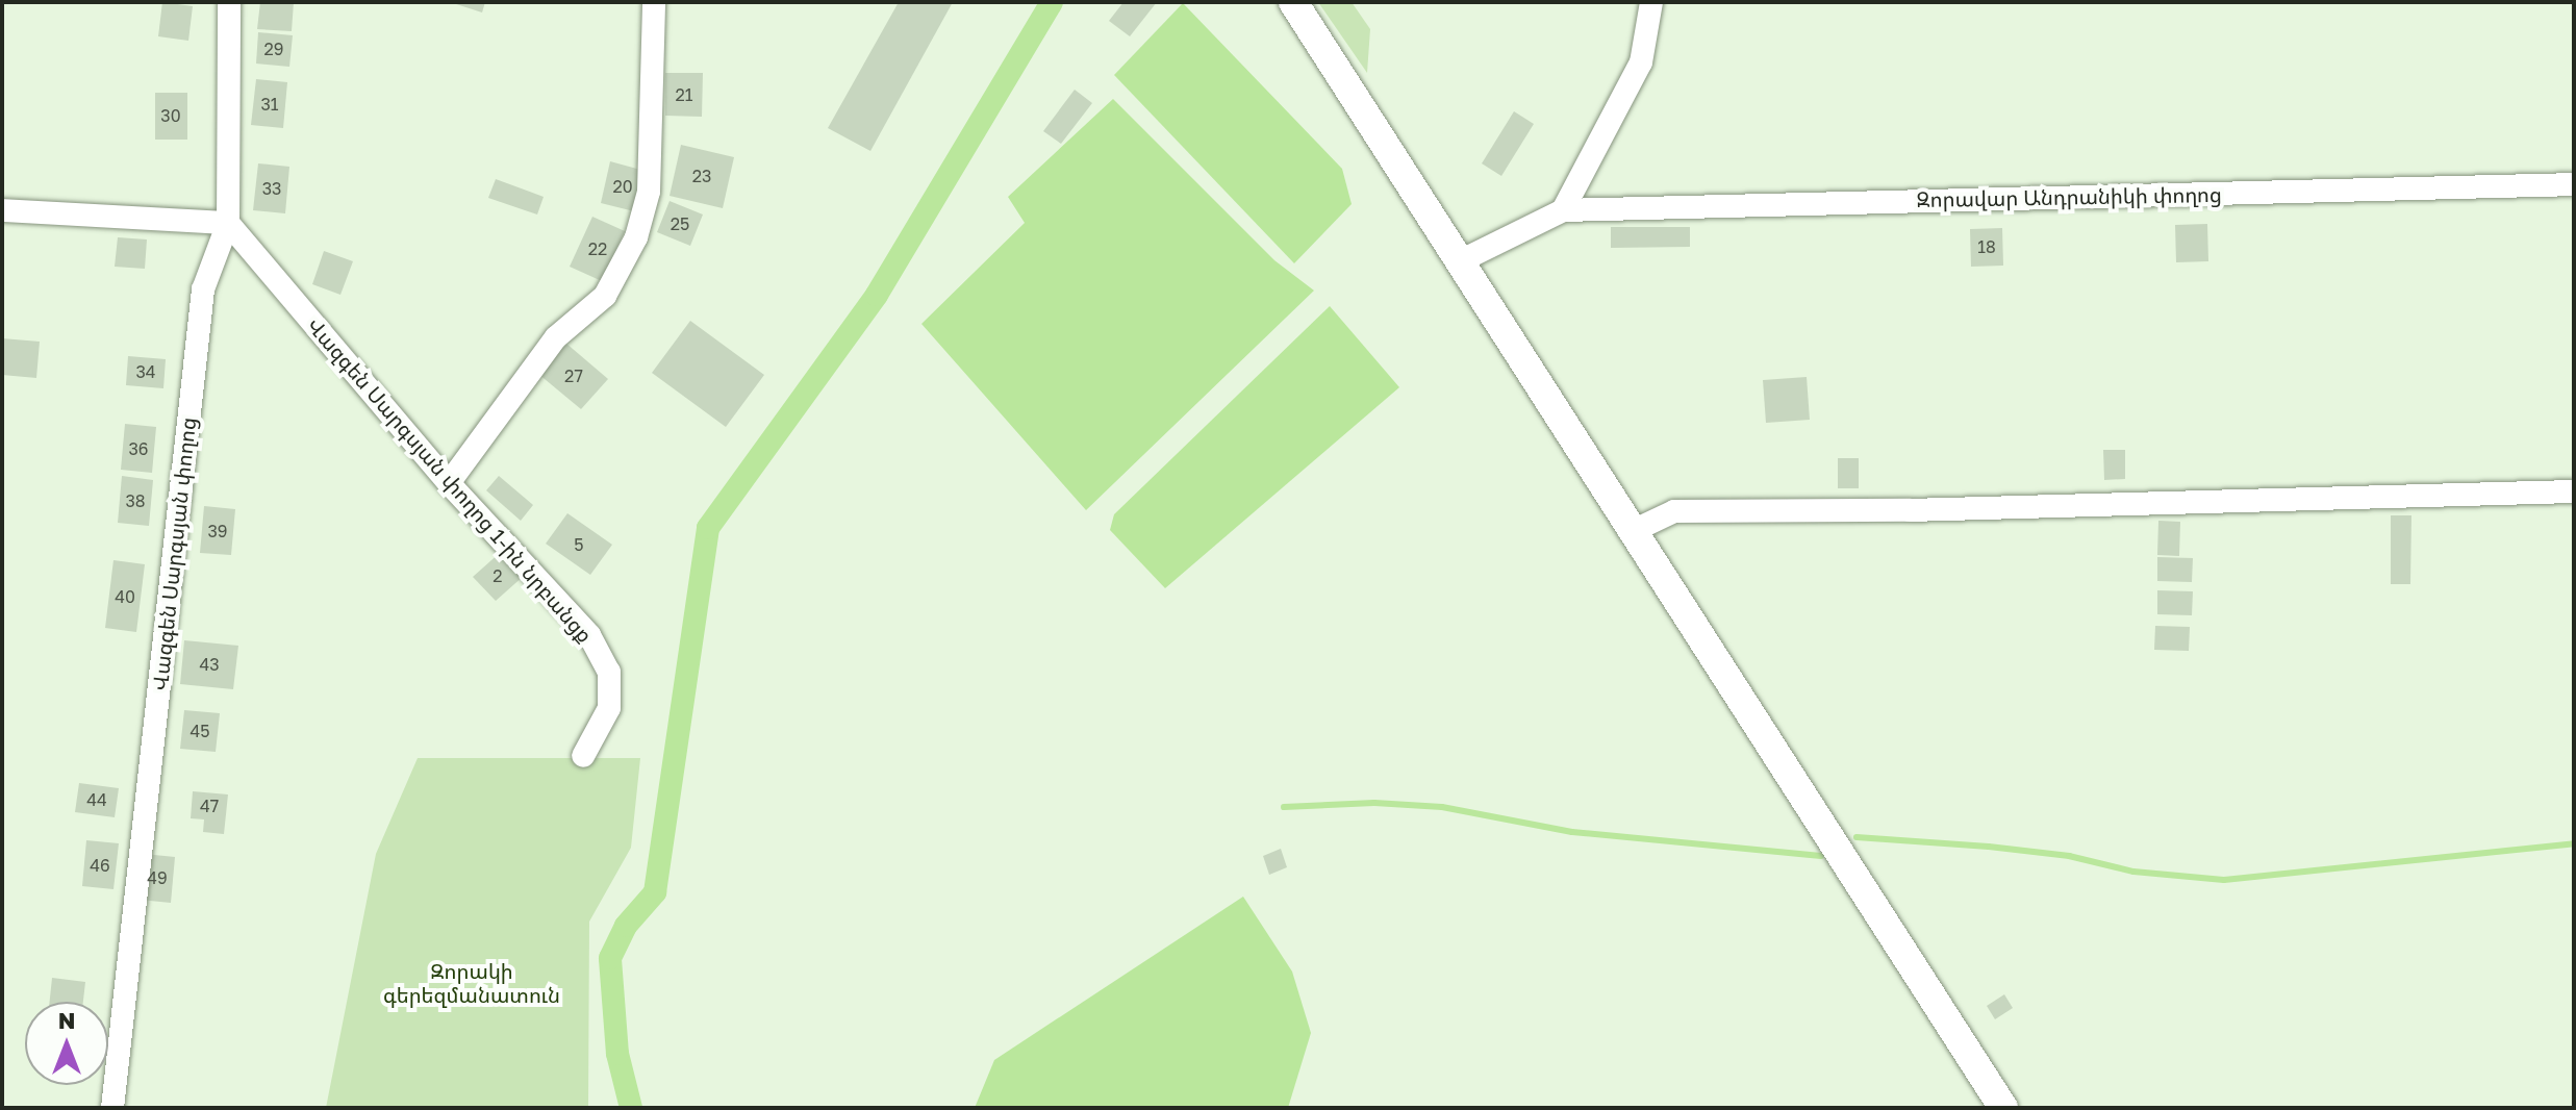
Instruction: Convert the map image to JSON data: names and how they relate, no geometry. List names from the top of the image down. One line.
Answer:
{"streets":{"street":["Զորավար Անդրանիկի փողոց","Վազգեն Սարգսյան փողոց 1-ին նրբանցք","Վազգեն Սարգսյան փողոց"]},"crossings":[["Վազգեն Սարգսյան փողոց 1-ին նրբանցք","Վազգեն Սարգսյան փողոց"]],"parks":["Զորակի գերեզմանատուն"],"house_numbers":["29","21","31","30","23","20","33","25","18","22","34","27","36","38","39","5","2","40","43","45","44","47","46","49"],"north":"top"}
